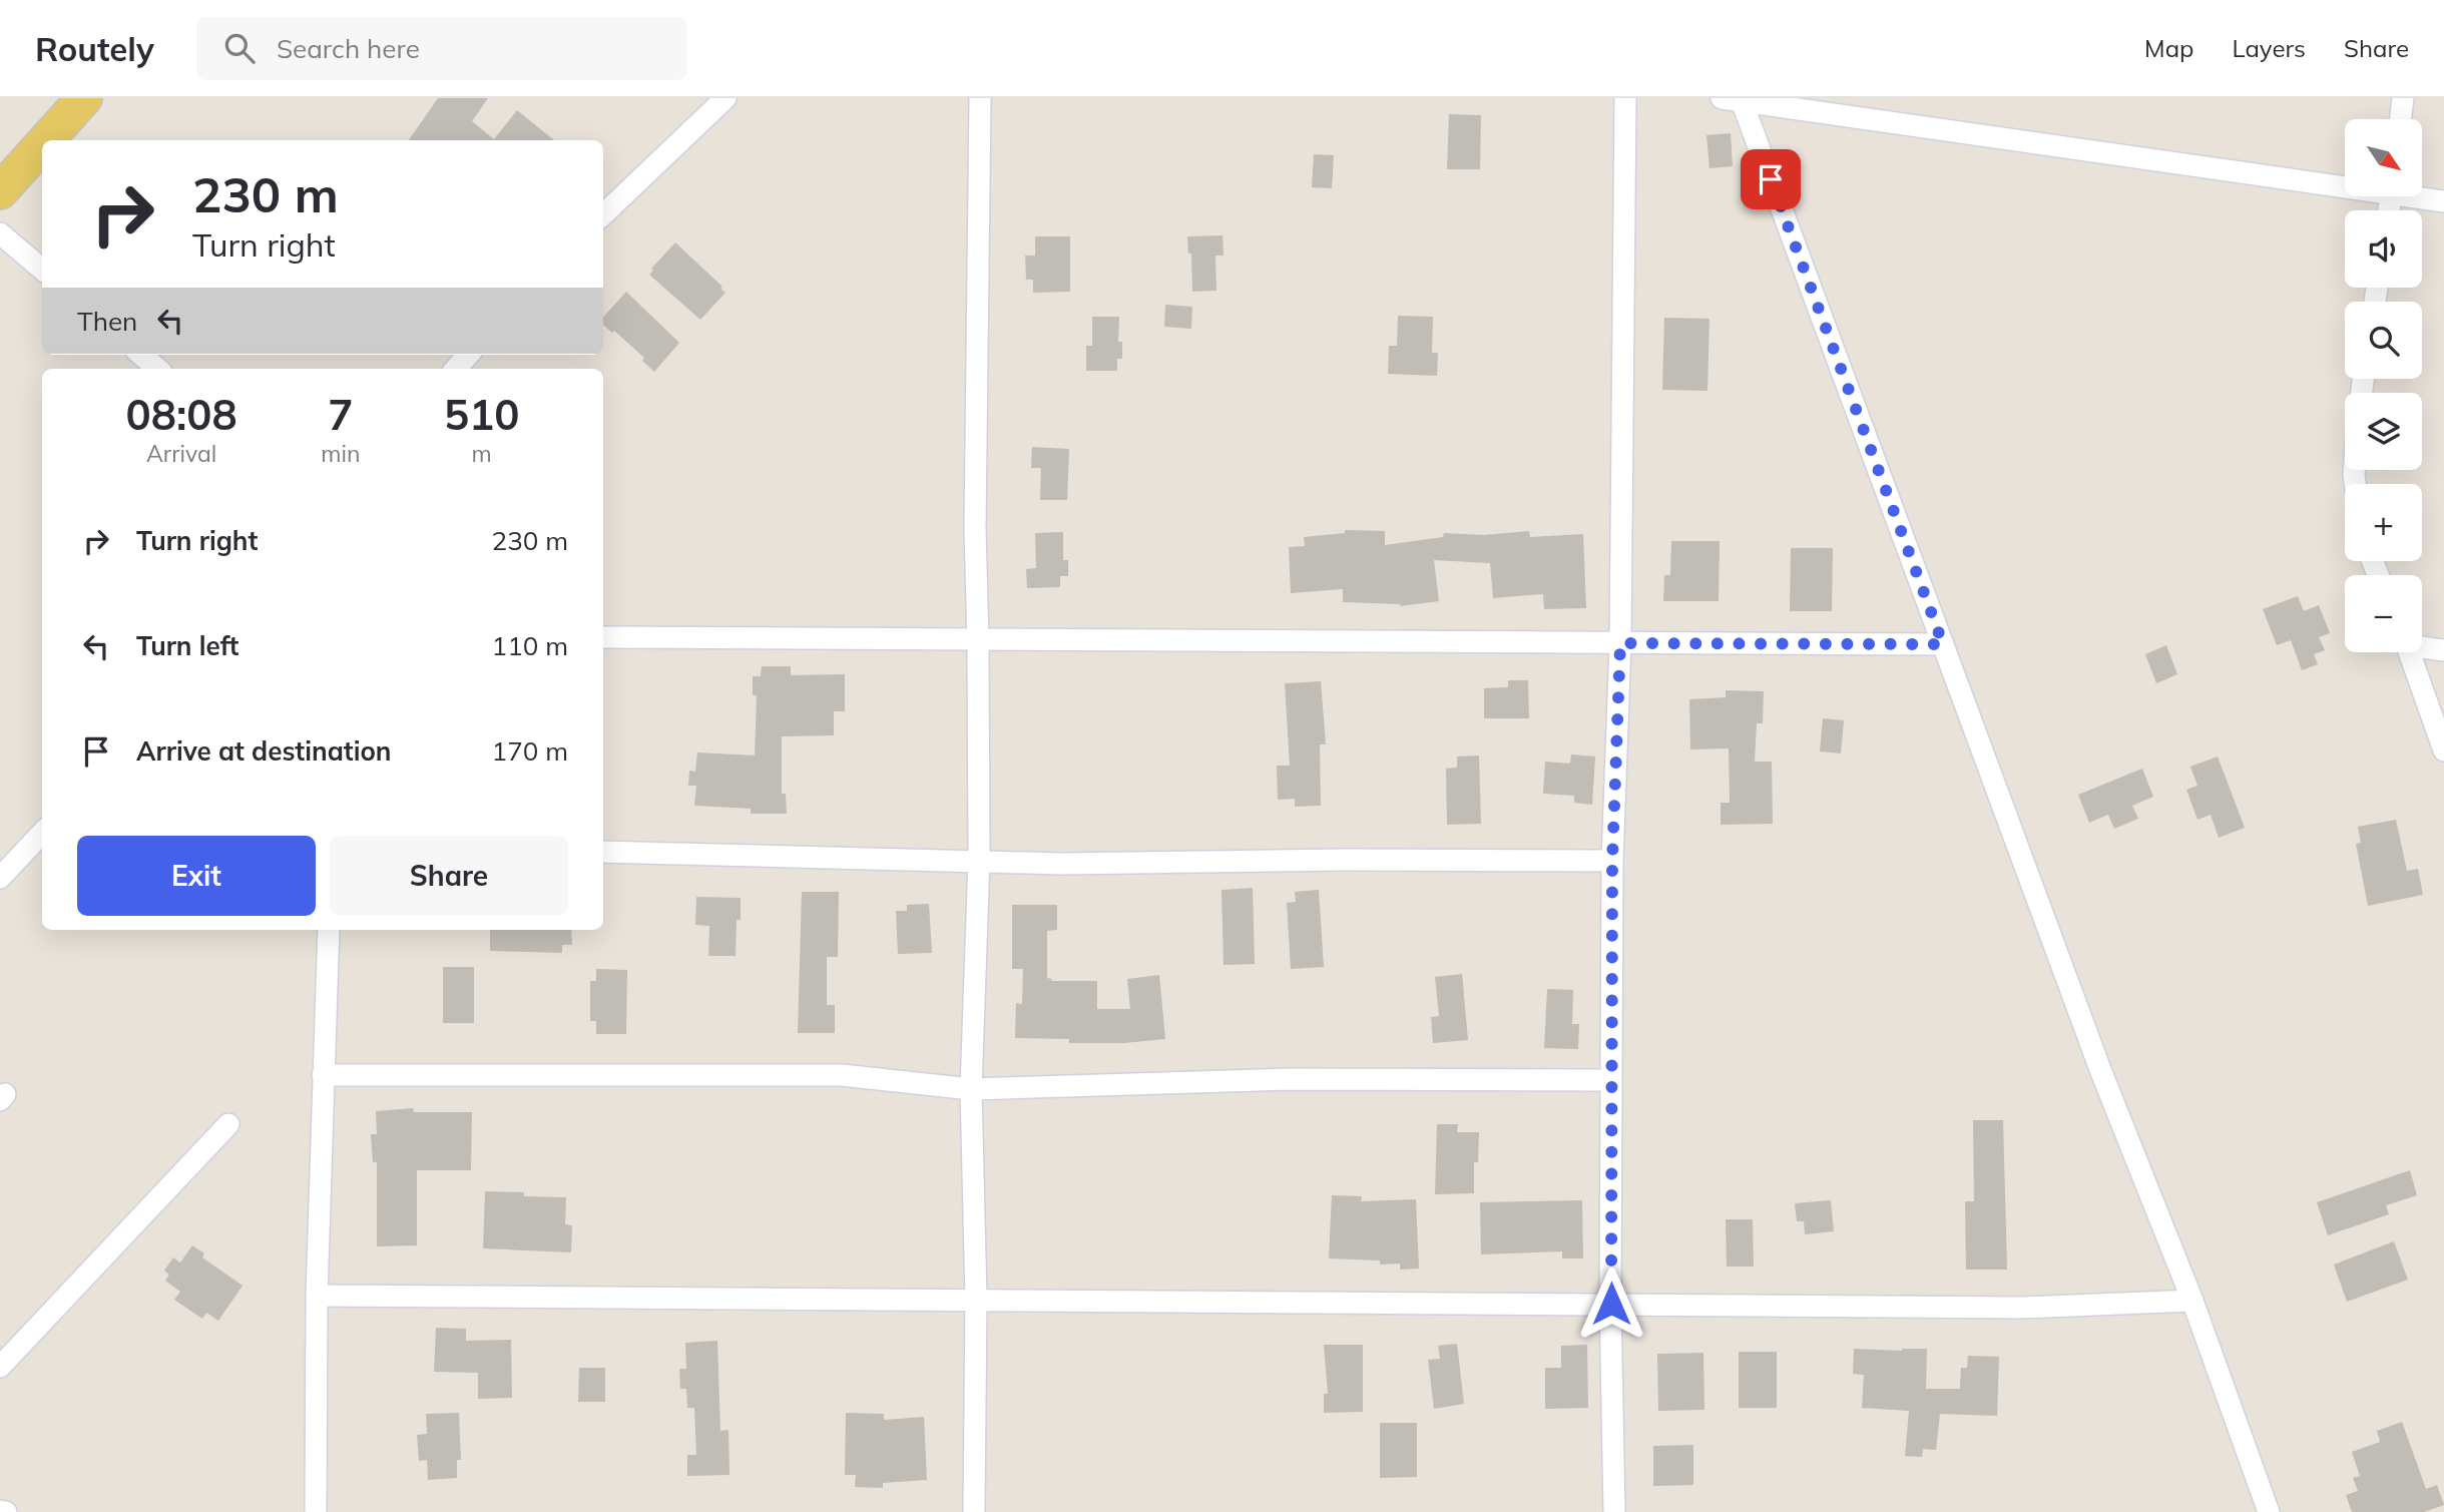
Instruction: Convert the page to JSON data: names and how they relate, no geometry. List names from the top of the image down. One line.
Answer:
{"north":"bottom right","page":{"header":"Routely","search":"Search here","nav":["Map","Layers","Share"],"map_buttons":["+","−"],"turn":["230 m","Turn right"],"then":"Then","eta":["08:08","Arrival","7","min","510","m"],"list":[{"name":"Turn right","value":"230 m"},{"name":"Turn left","value":"110 m"},{"name":"Arrive at destination","value":"170 m"}],"buttons":["Exit","Share"]}}
